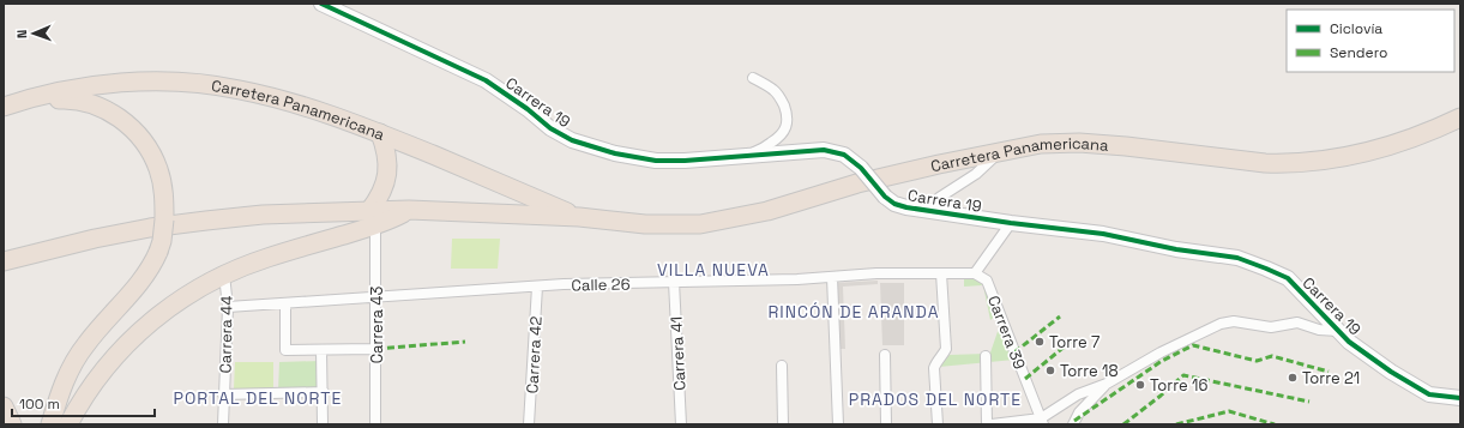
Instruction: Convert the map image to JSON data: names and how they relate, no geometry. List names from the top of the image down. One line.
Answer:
{"streets":{"highway":["Carretera Panamericana"],"street":["Carrera 19","Calle 26","Carrera 43","Carrera 39","Carrera 44","Carrera 41","Carrera 42"]},"crossings":[["Carretera Panamericana","Carrera 43"],["Calle 26","Carrera 43"],["Calle 26","Carrera 39"],["Calle 26","Carrera 44"],["Calle 26","Carrera 41"],["Calle 26","Carrera 42"]],"districts":["VILLA NUEVA","RINCÓN DE ARANDA","PORTAL DEL NORTE","PRADOS DEL NORTE"],"places":["Torre 7","Torre 18","Torre 21","Torre 16"],"legend":["Ciclovía","Sendero"],"scale_bar":"100 m","north":"left"}
